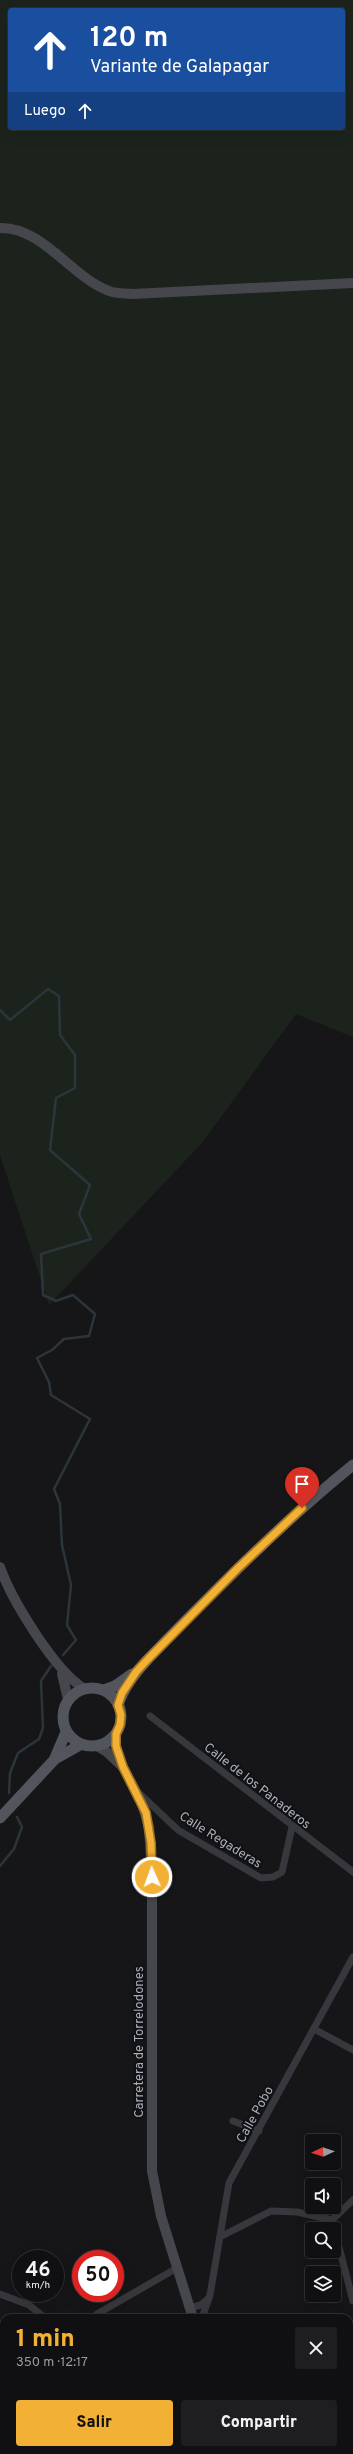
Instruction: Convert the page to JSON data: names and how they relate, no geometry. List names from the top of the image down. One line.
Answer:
{"streets":{"main road":["Carretera de Torrelodones"],"street":["Calle de los Panaderos","Calle Regaderas","Calle Pobo"]},"crossings":[["Calle de los Panaderos","Calle Regaderas"],["Calle Regaderas","Carretera de Torrelodones"]],"north":"left","page":{"turn":["120 m","Variante de Galapagar"],"then":"Luego","speed":"46 km/h","limit":"50","heading":["1 min","350 m · 12:17"],"buttons":["Salir","Compartir"]}}
